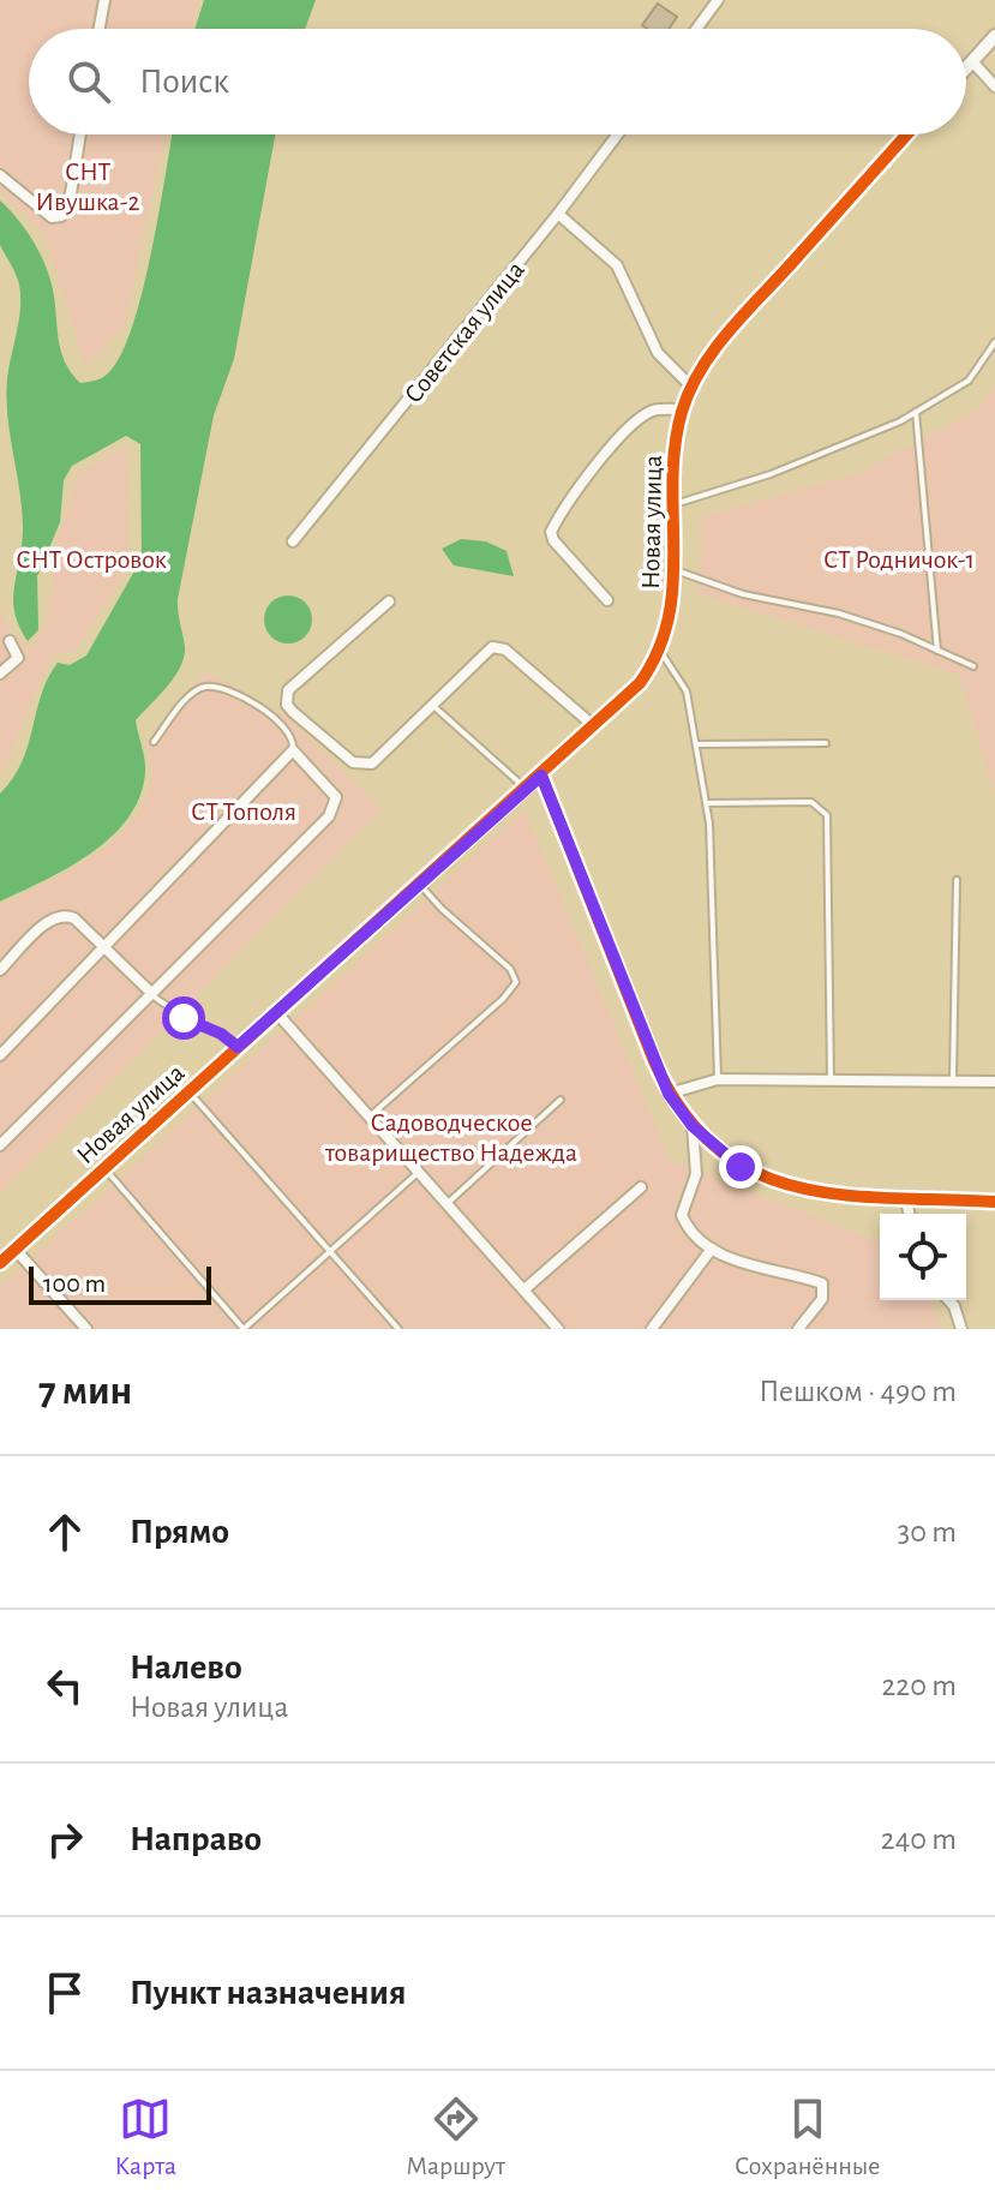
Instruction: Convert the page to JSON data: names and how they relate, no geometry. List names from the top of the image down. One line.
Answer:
{"streets":{"street":["Советская улица","Новая улица"]},"parks":["СНТ Ивушка-2","СНТ Островок","СТ Родничок-1","СТ Тополя","Садоводческое товарищество Надежда"],"scale_bar":"100 m","page":{"search":"Поиск","scale":"100 m","heading":["7 мин","Пешком · 490 m"],"list":[["Прямо","30 m"],["Налево","Новая улица","220 m"],["Направо","240 m"],"Пункт назначения"],"nav":["Карта","Маршрут","Сохранённые"]}}
